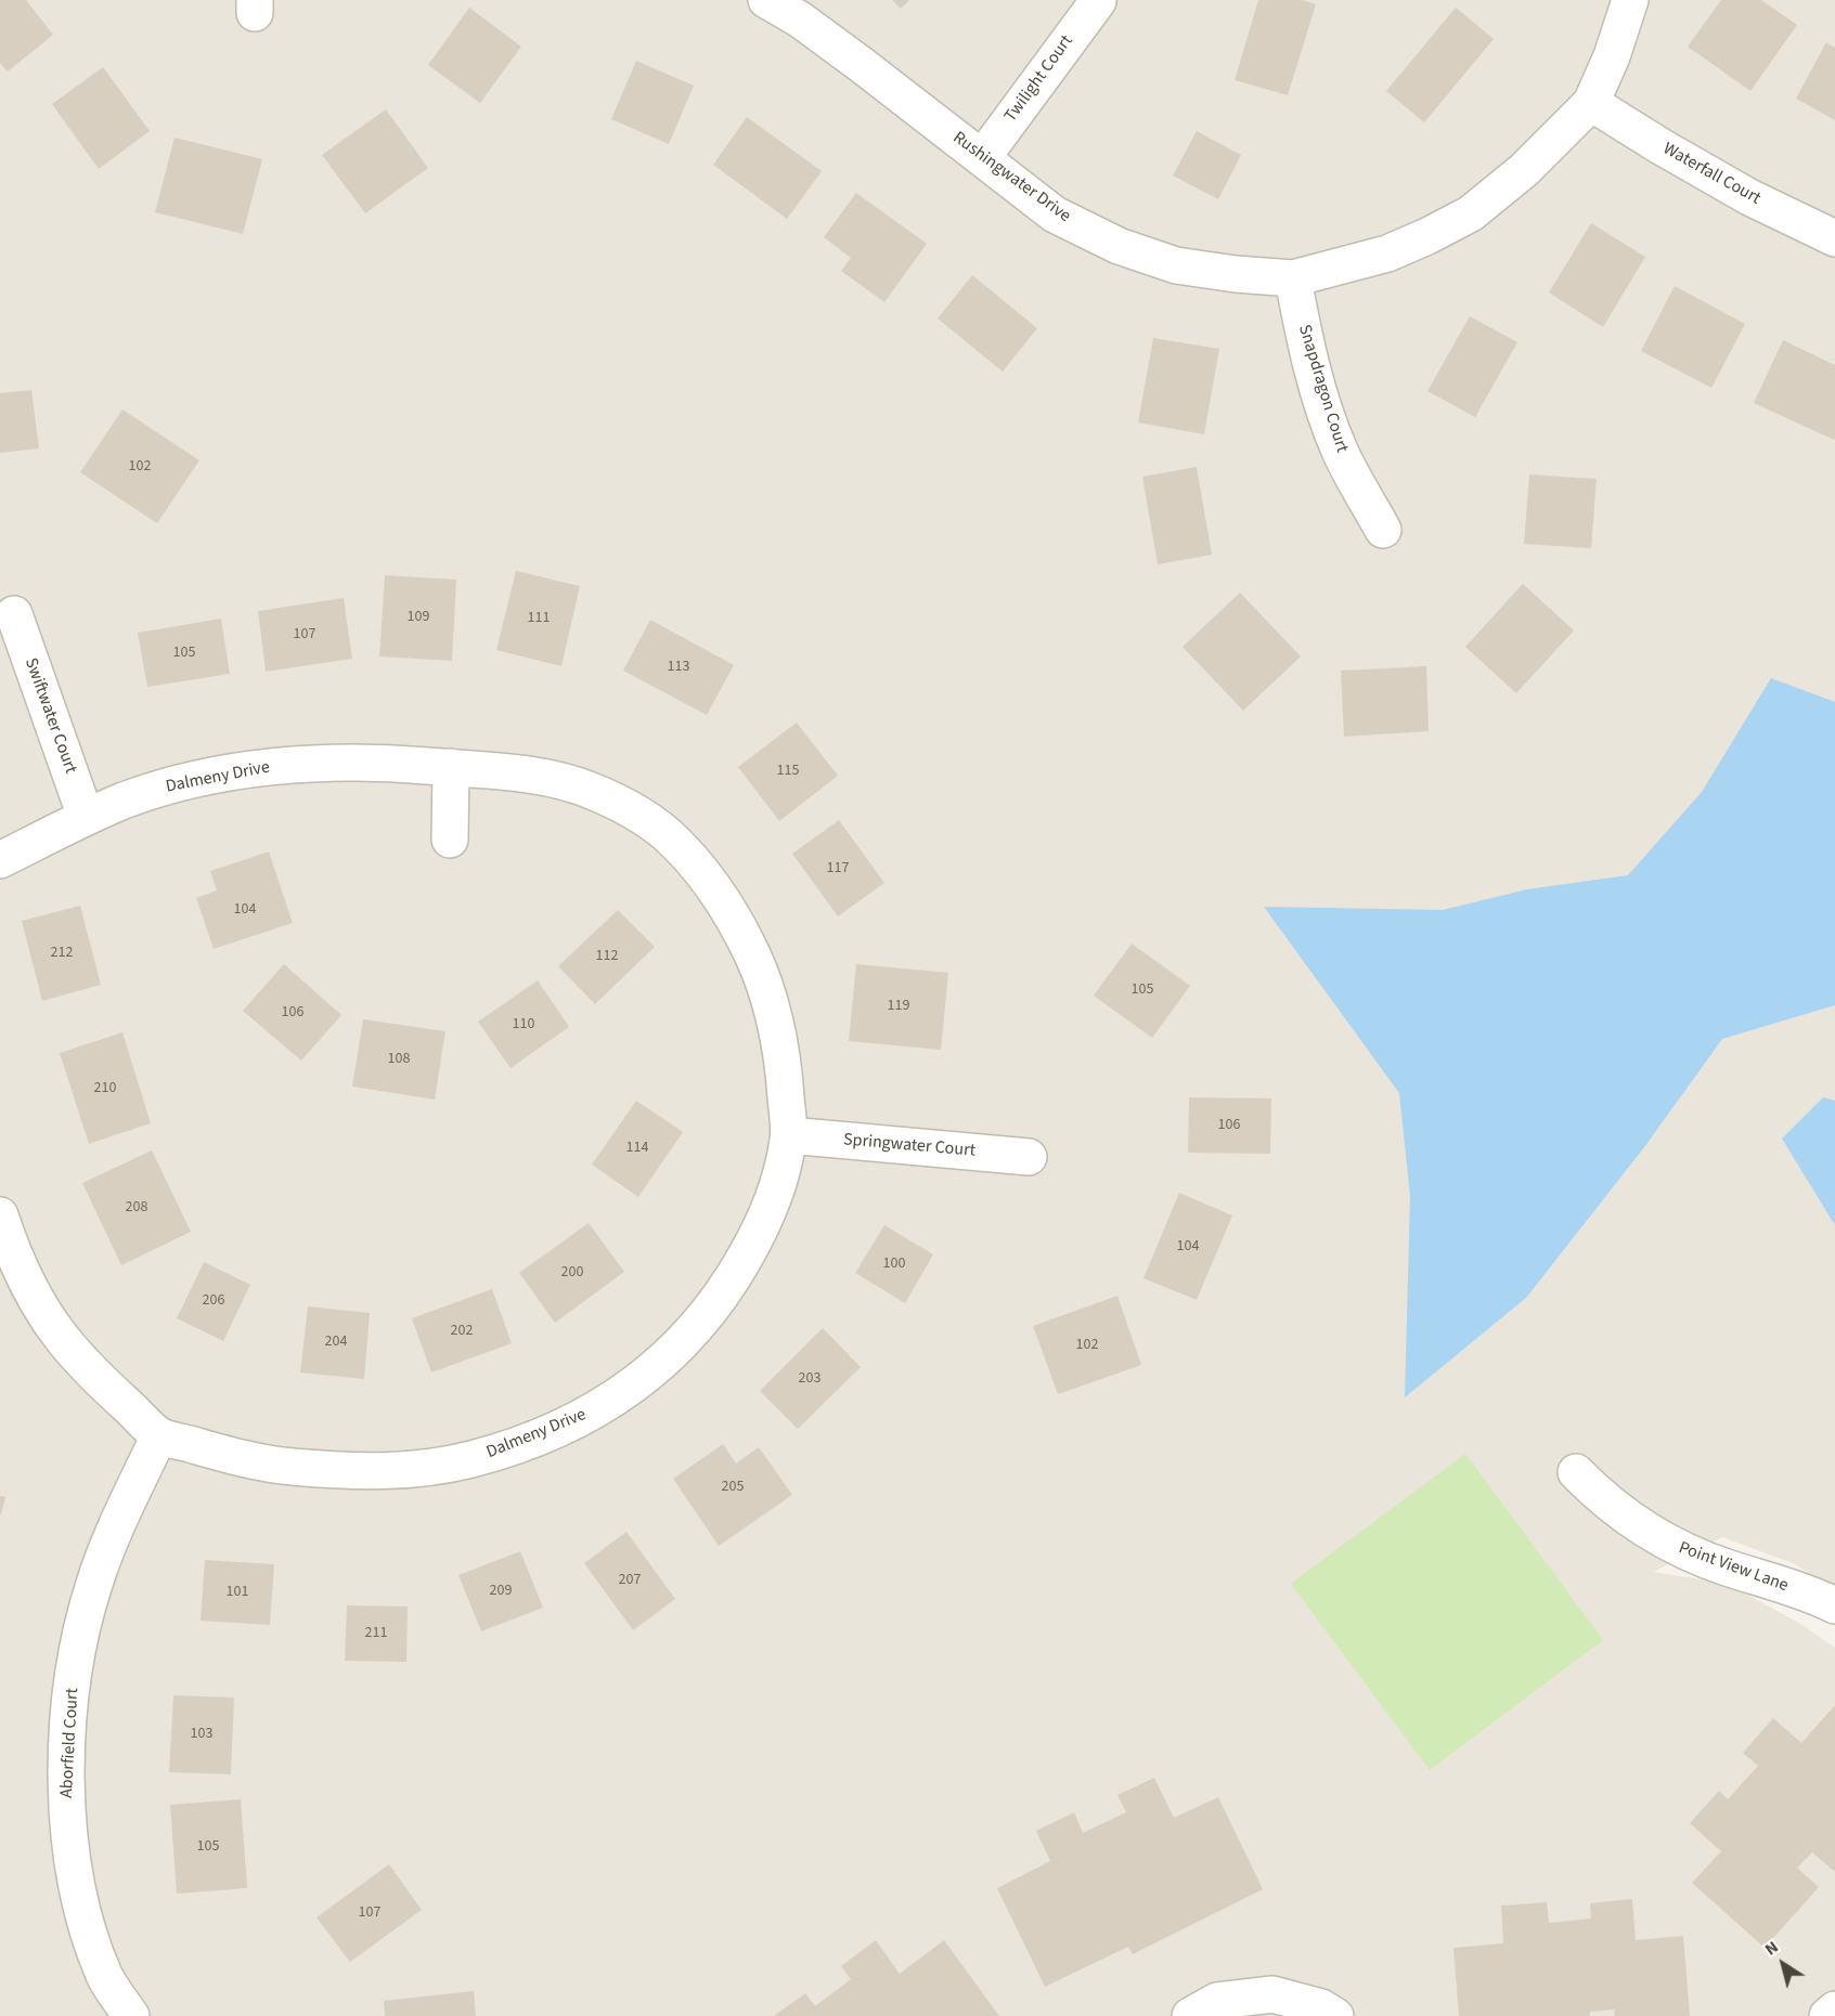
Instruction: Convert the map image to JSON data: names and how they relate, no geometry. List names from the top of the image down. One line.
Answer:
{"streets":{"street":["Twilight Court","Waterfall Court","Rushingwater Drive","Snapdragon Court","Swiftwater Court","Dalmeny Drive","Springwater Court","Point View Lane","Aborfield Court"]},"crossings":[["Twilight Court","Rushingwater Drive"],["Waterfall Court","Rushingwater Drive"],["Rushingwater Drive","Snapdragon Court"],["Swiftwater Court","Dalmeny Drive"],["Dalmeny Drive","Springwater Court"],["Dalmeny Drive","Aborfield Court"]],"house_numbers":["102","109","111","107","105","113","115","117","104","212","112","105","119","106","110","108","210","106","114","208","104","100","200","206","202","204","102","203","205","207","209","101","211","103","105","107"],"north":"top left"}
